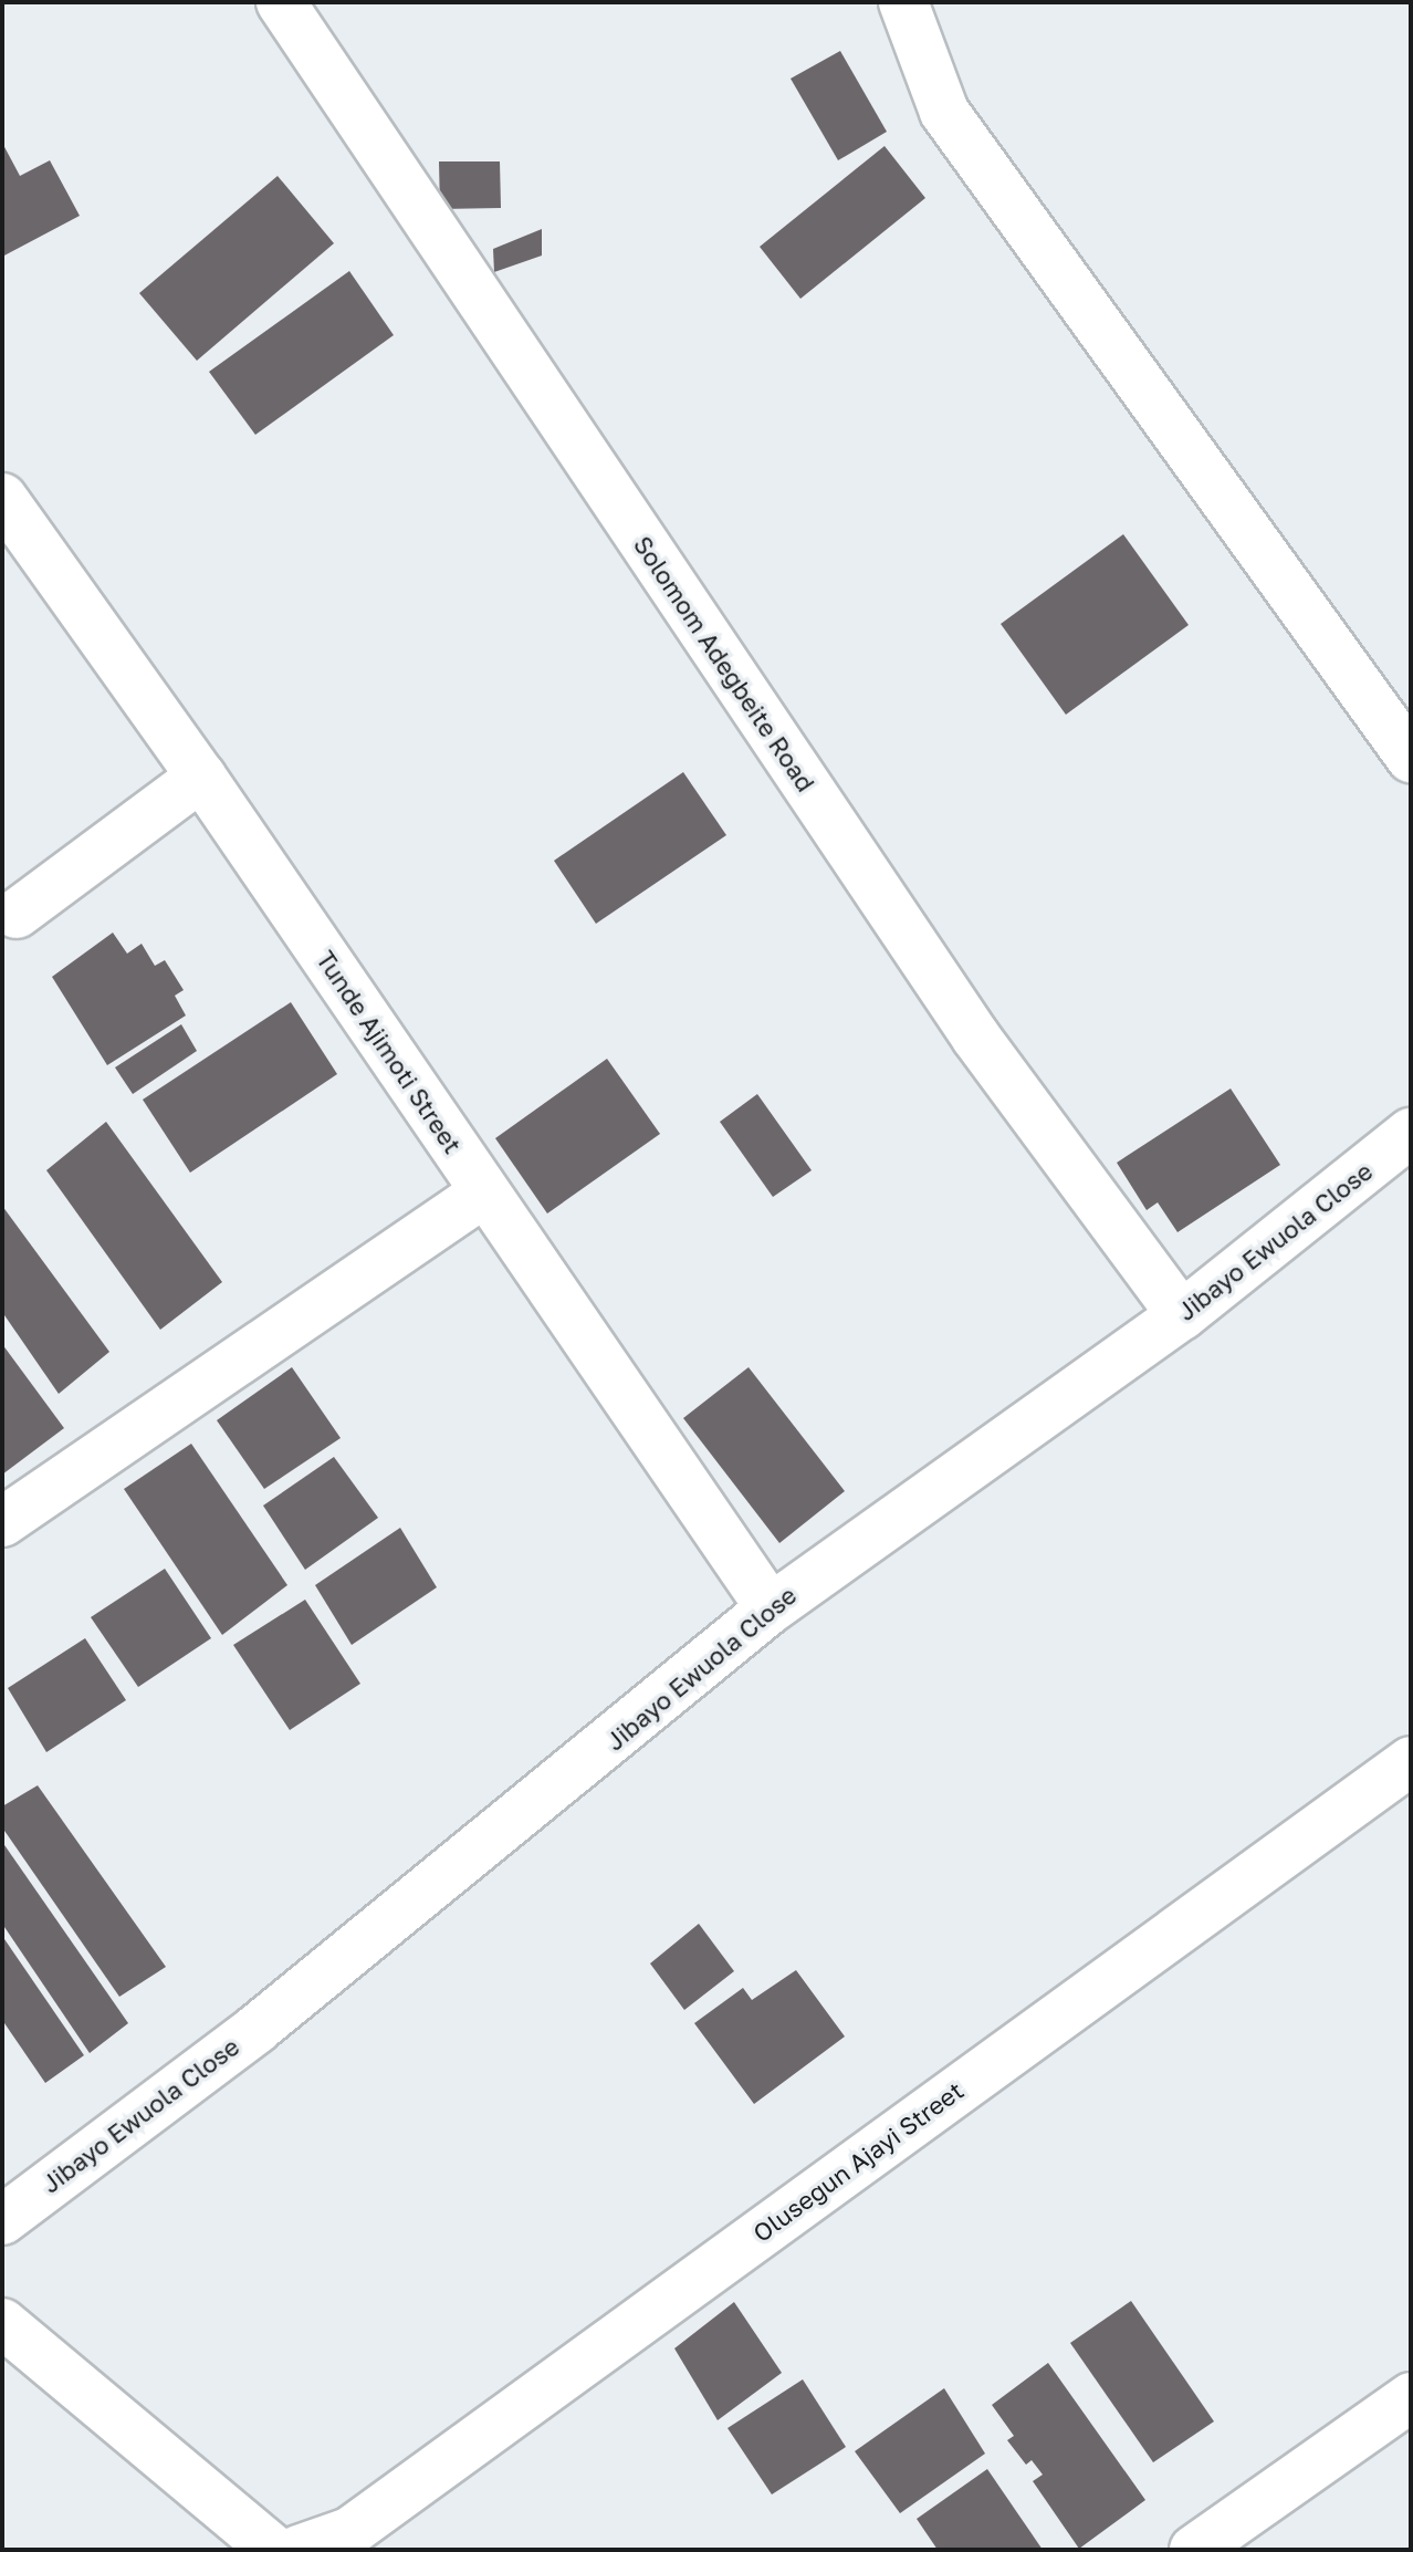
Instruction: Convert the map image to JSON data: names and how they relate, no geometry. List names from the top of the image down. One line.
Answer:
{"streets":{"street":["Solomom Adegbeite Road","Tunde Ajimoti Street","Jibayo Ewuola Close","Olusegun Ajayi Street"]},"crossings":[["Solomom Adegbeite Road","Jibayo Ewuola Close"],["Tunde Ajimoti Street","Jibayo Ewuola Close"]]}
